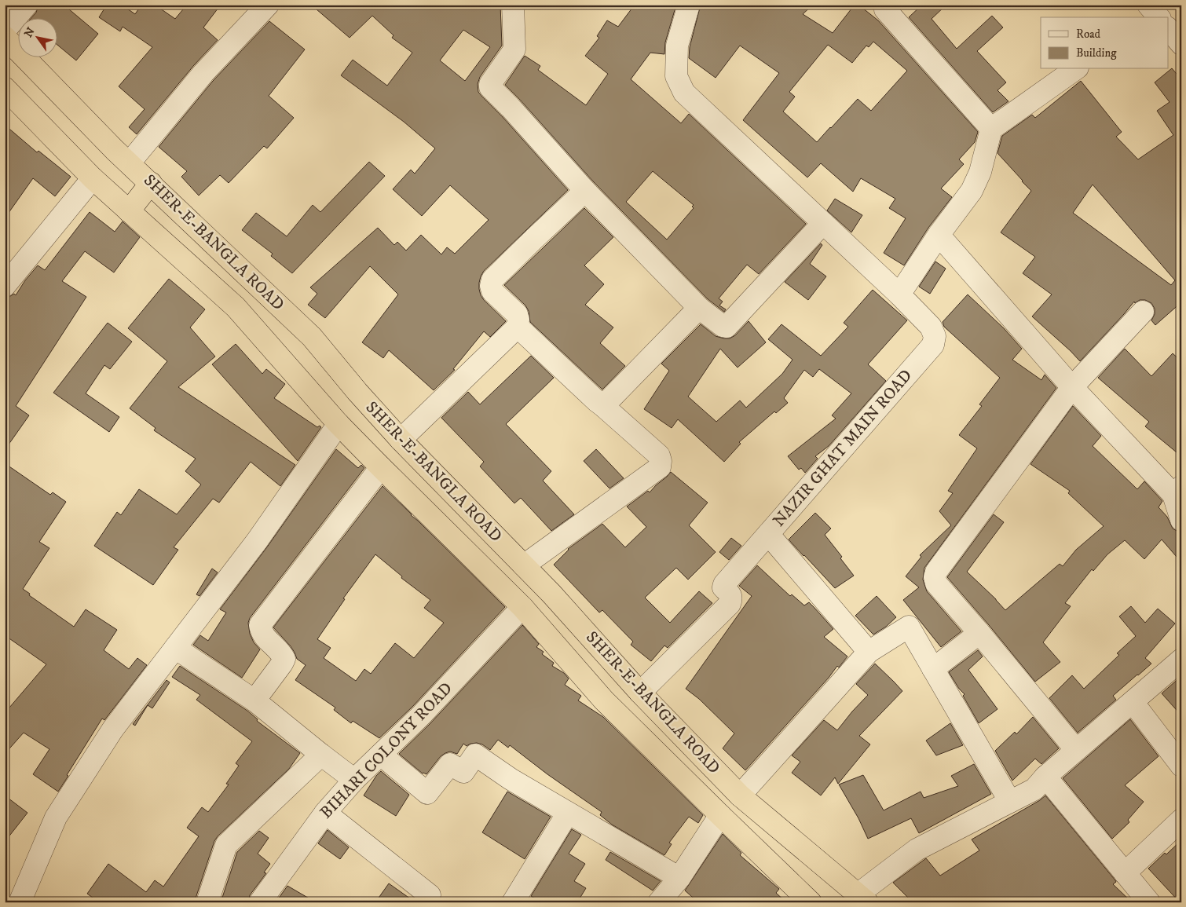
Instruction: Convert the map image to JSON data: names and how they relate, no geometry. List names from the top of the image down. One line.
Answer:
{"streets":{"highway":["SHER-E-BANGLA ROAD"],"street":["NAZIR GHAT MAIN ROAD","BIHARI COLONY ROAD"]},"crossings":[["SHER-E-BANGLA ROAD","BIHARI COLONY ROAD"]],"legend":["Road","Building"],"north":"top left"}
